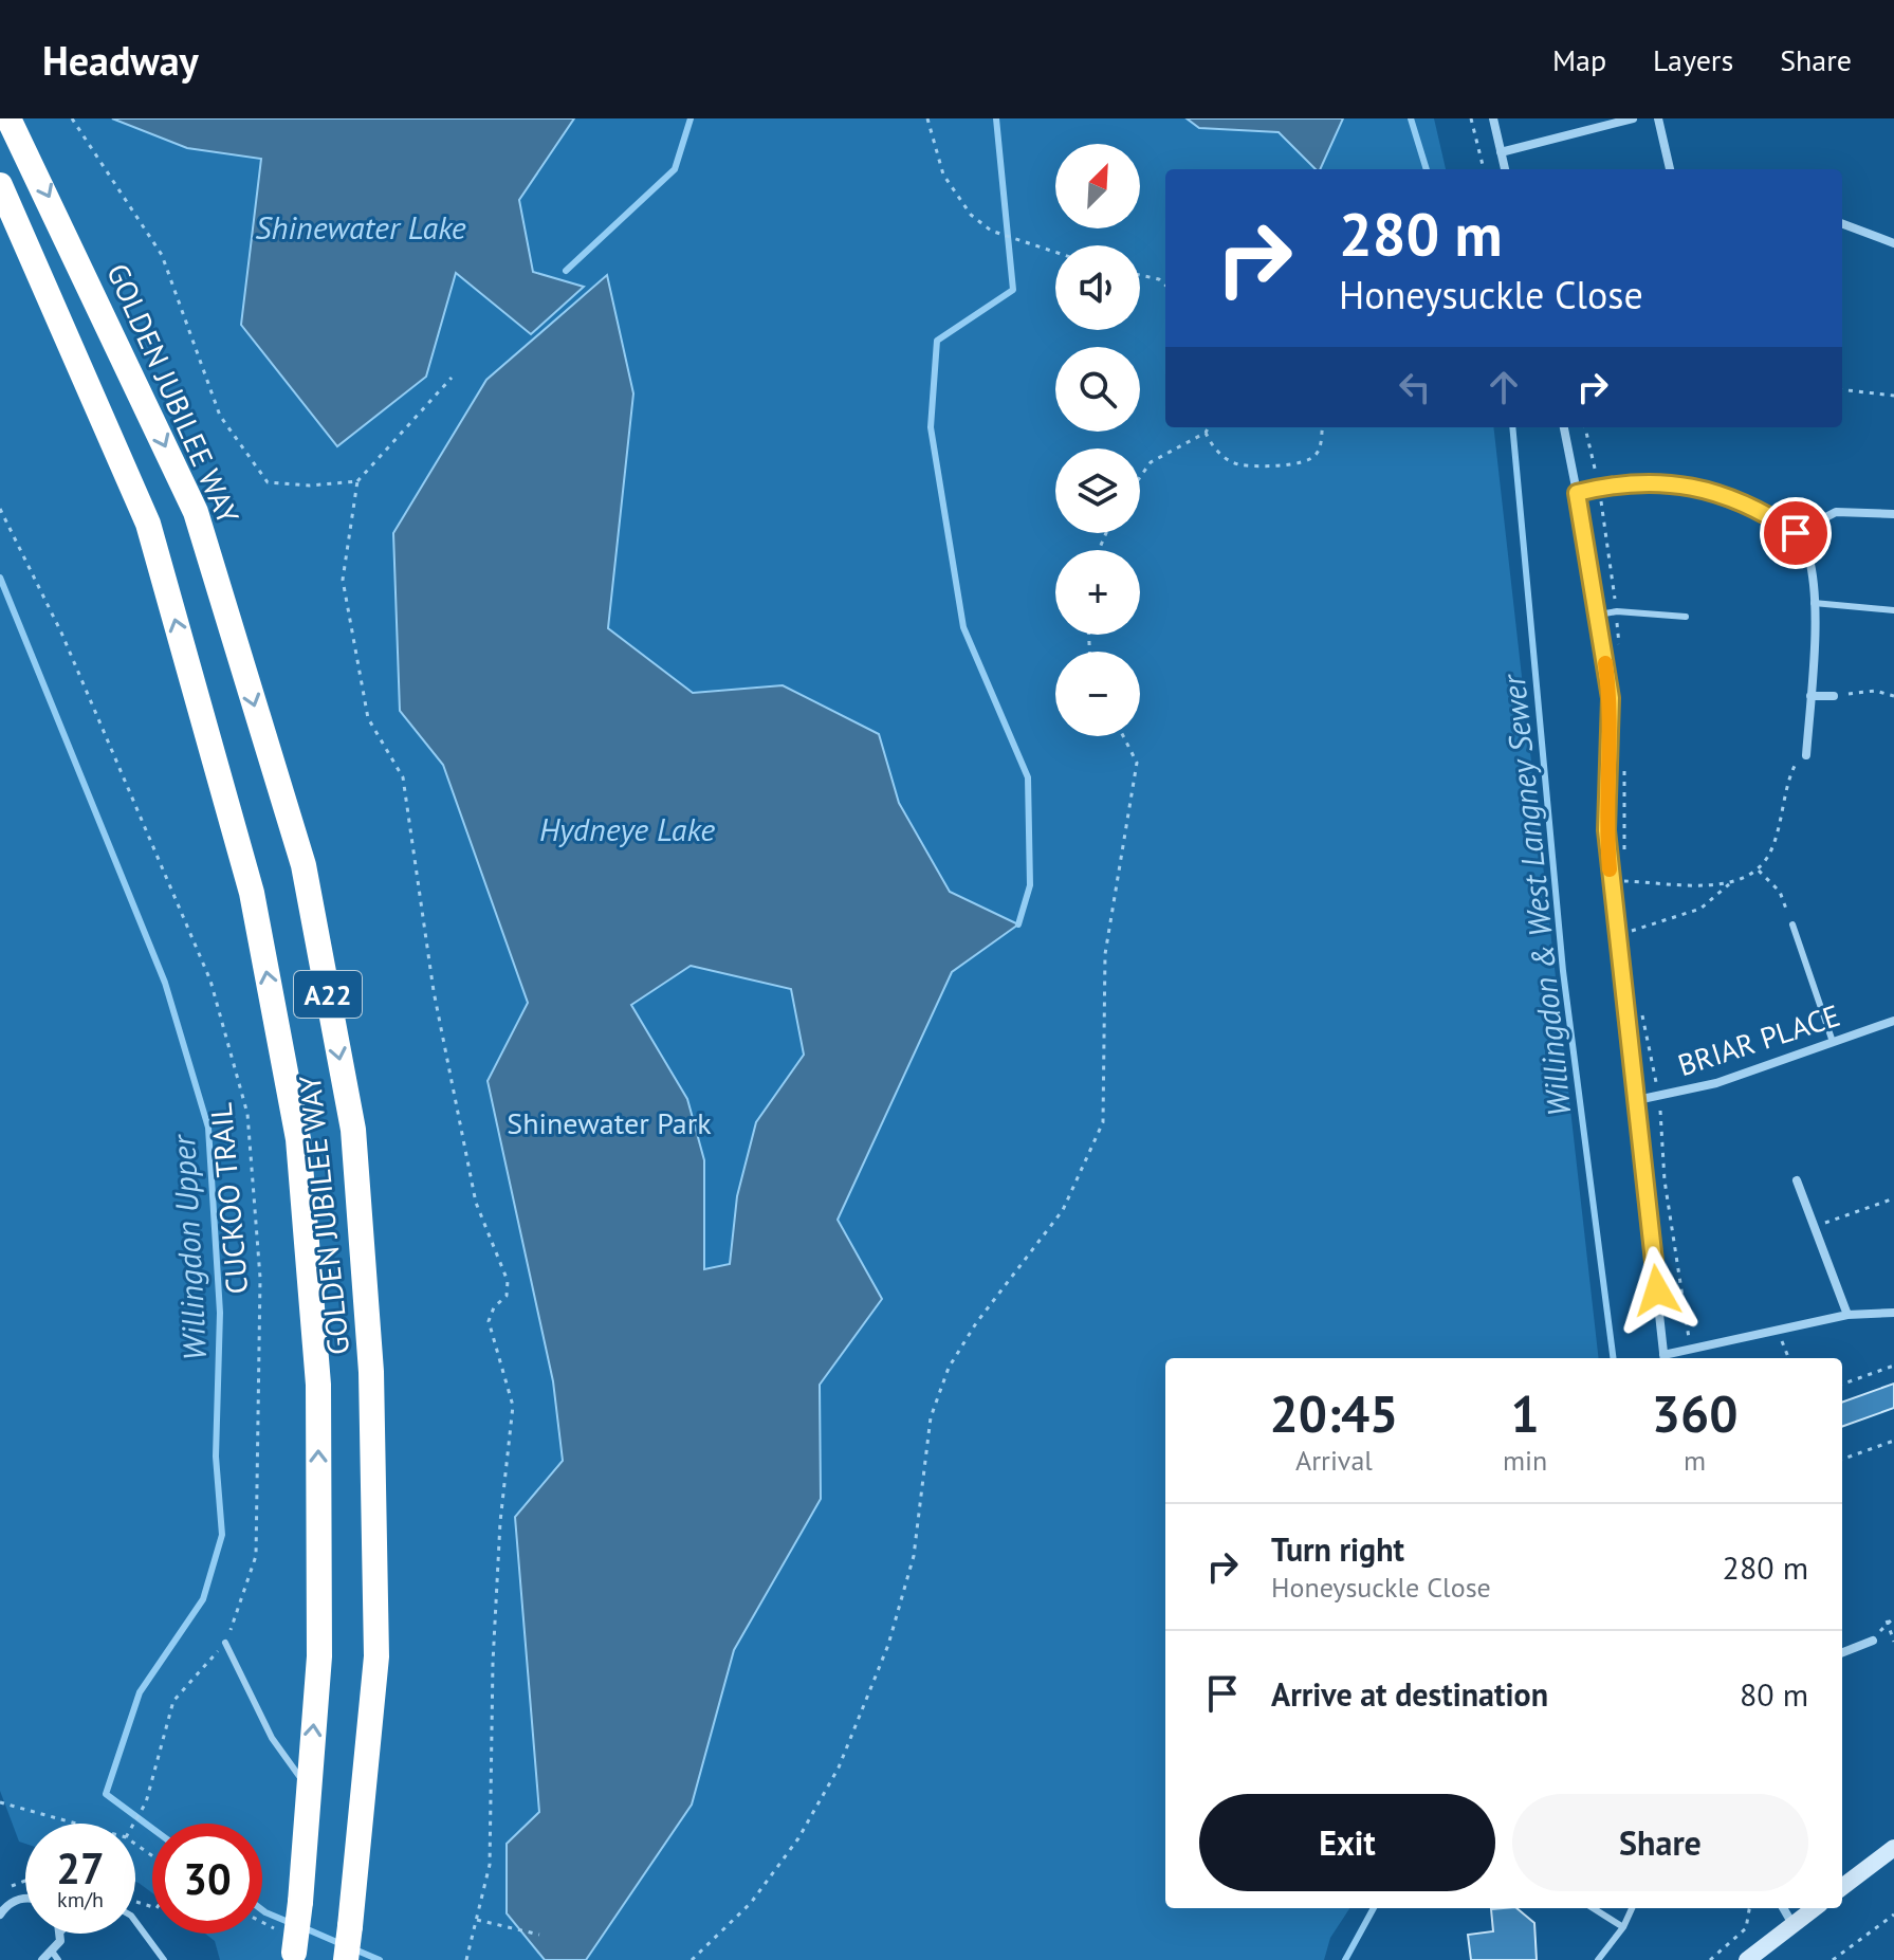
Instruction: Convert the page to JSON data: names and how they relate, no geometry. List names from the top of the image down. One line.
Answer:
{"streets":{"highway":["GOLDEN JUBILEE WAY","A22"],"street":["BRIAR PLACE"],"path":["CUCKOO TRAIL"]},"water":["Shinewater Lake","Hydneye Lake","Willingdon & West Langney Sewer","Willingdon Upper"],"parks":["Shinewater Park"],"north":"top right","page":{"header":"Headway","nav":["Map","Layers","Share"],"map_buttons":["+","−"],"turn":["280 m","Honeysuckle Close"],"eta":["20:45","Arrival","1","min","360","m"],"list":[{"name":"Turn right","note":"Honeysuckle Close","value":"280 m"},{"name":"Arrive at destination","value":"80 m"}],"buttons":["Exit","Share"],"speed":"27 km/h","limit":"30"}}
